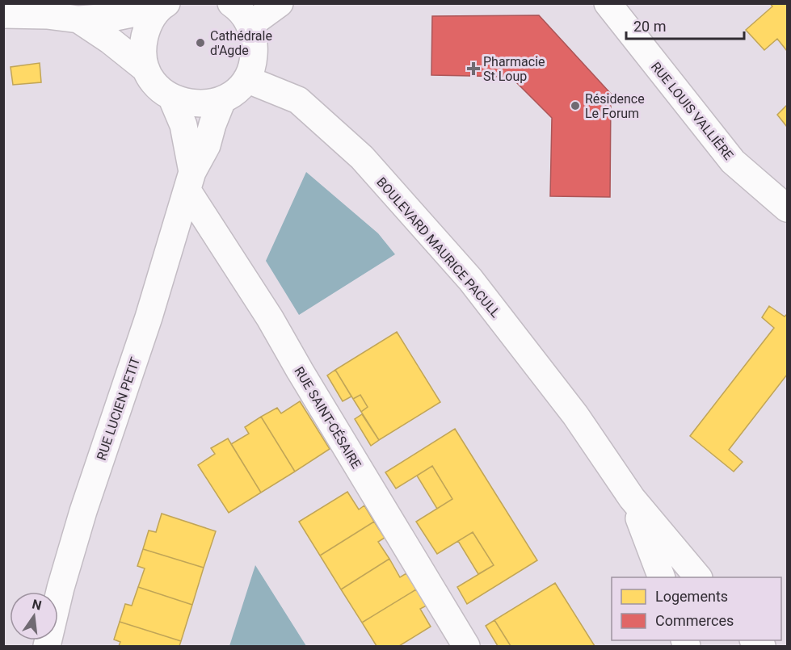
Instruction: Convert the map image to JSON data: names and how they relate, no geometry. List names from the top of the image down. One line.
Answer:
{"streets":{"street":["RUE LOUIS VALLIÈRE","BOULEVARD MAURICE PACULL","RUE LUCIEN PETIT","RUE SAINT-CÉSAIRE"]},"crossings":[["RUE LUCIEN PETIT","RUE SAINT-CÉSAIRE"]],"places":{"other":["Cathédrale d'Agde","Résidence Le Forum"],"health":["Pharmacie St Loup"]},"legend":["Logements","Commerces"],"scale_bar":"20 m","north":"top"}
